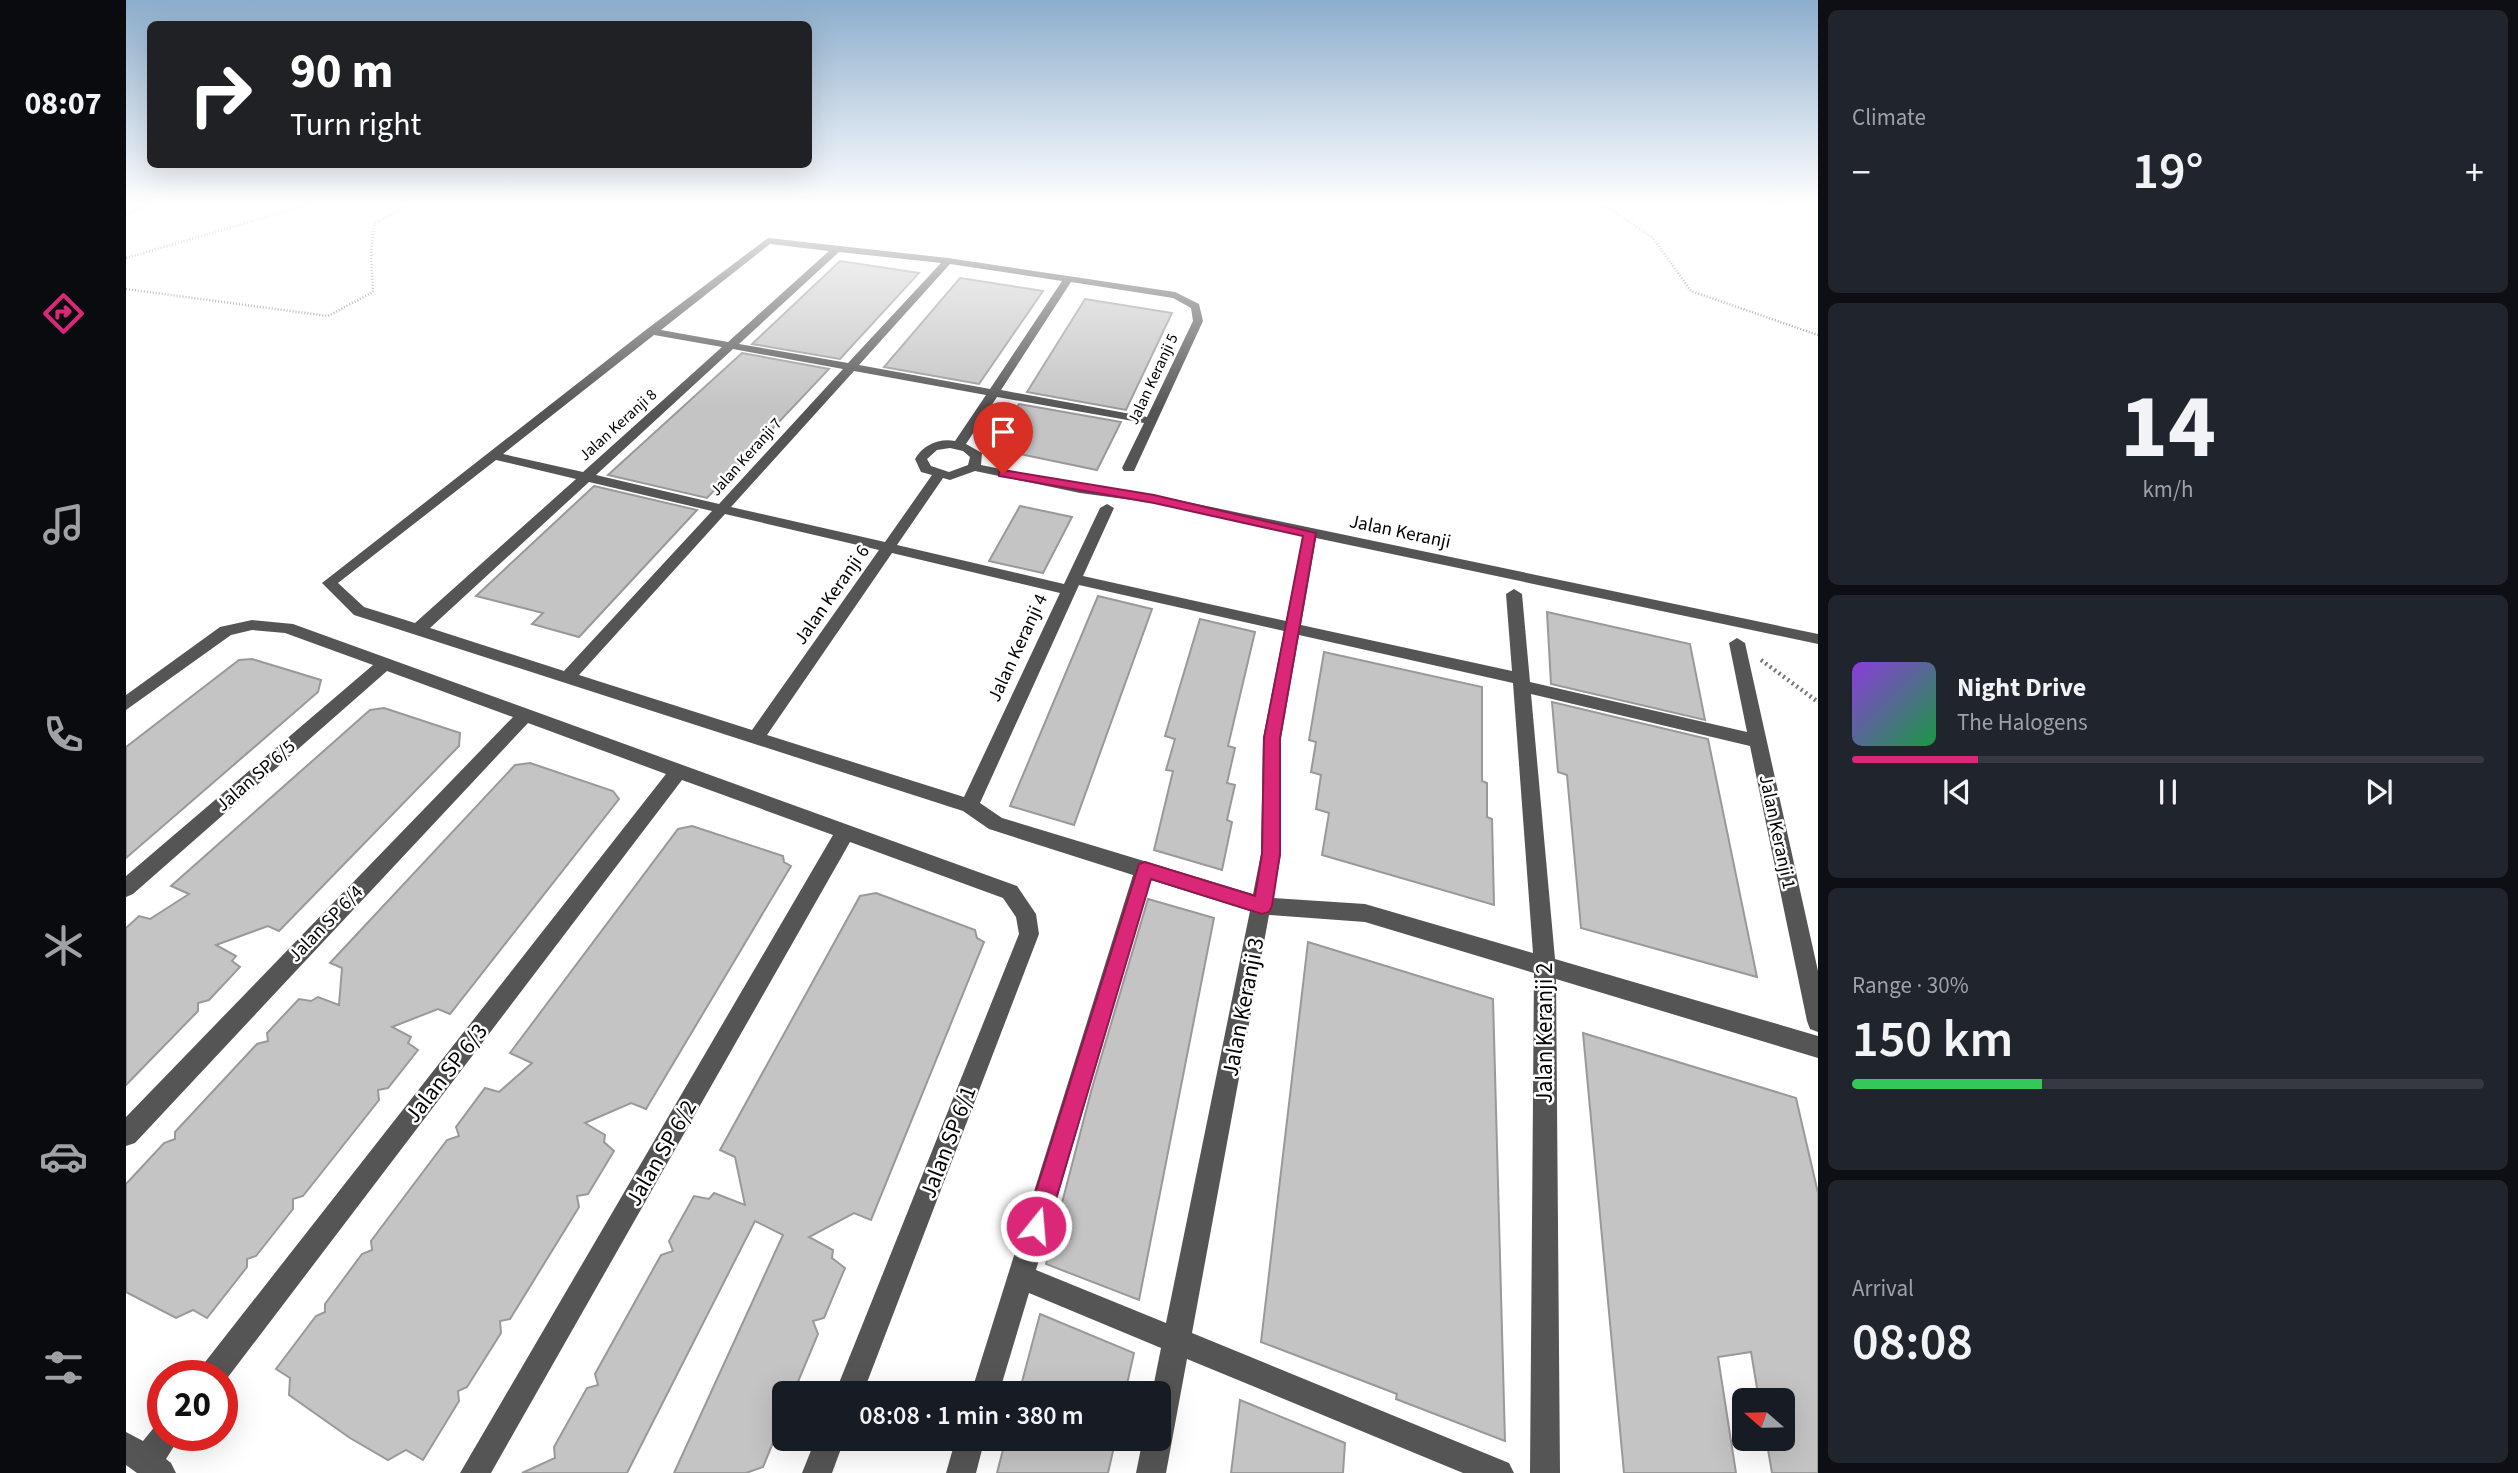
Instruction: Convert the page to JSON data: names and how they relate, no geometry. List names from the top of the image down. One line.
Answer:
{"streets":{"street":["Jalan Keranji 5","Jalan Keranji 8","Jalan Keranji 7","Jalan Keranji","Jalan Keranji 6","Jalan Keranji 4","Jalan SP 6/5","Jalan Keranji 1","Jalan SP 6/4","Jalan Keranji 3","Jalan Keranji 2","Jalan SP 6/3","Jalan SP 6/1","Jalan SP 6/2"]},"crossings":[["Jalan Keranji","Jalan Keranji 3"],["Jalan SP 6/1","Jalan SP 6/2"]],"north":"left","page":{"tabs":"08:07","tile":["Climate",["14","km/h"],["Range · 30%","150 km"],["Arrival","08:08"]],"turn":["90 m","Turn right"],"heat":["−","19°","+"],"song":["Night Drive","The Halogens"],"limit":"20","trip":"08:08 · 1 min · 380 m"}}
